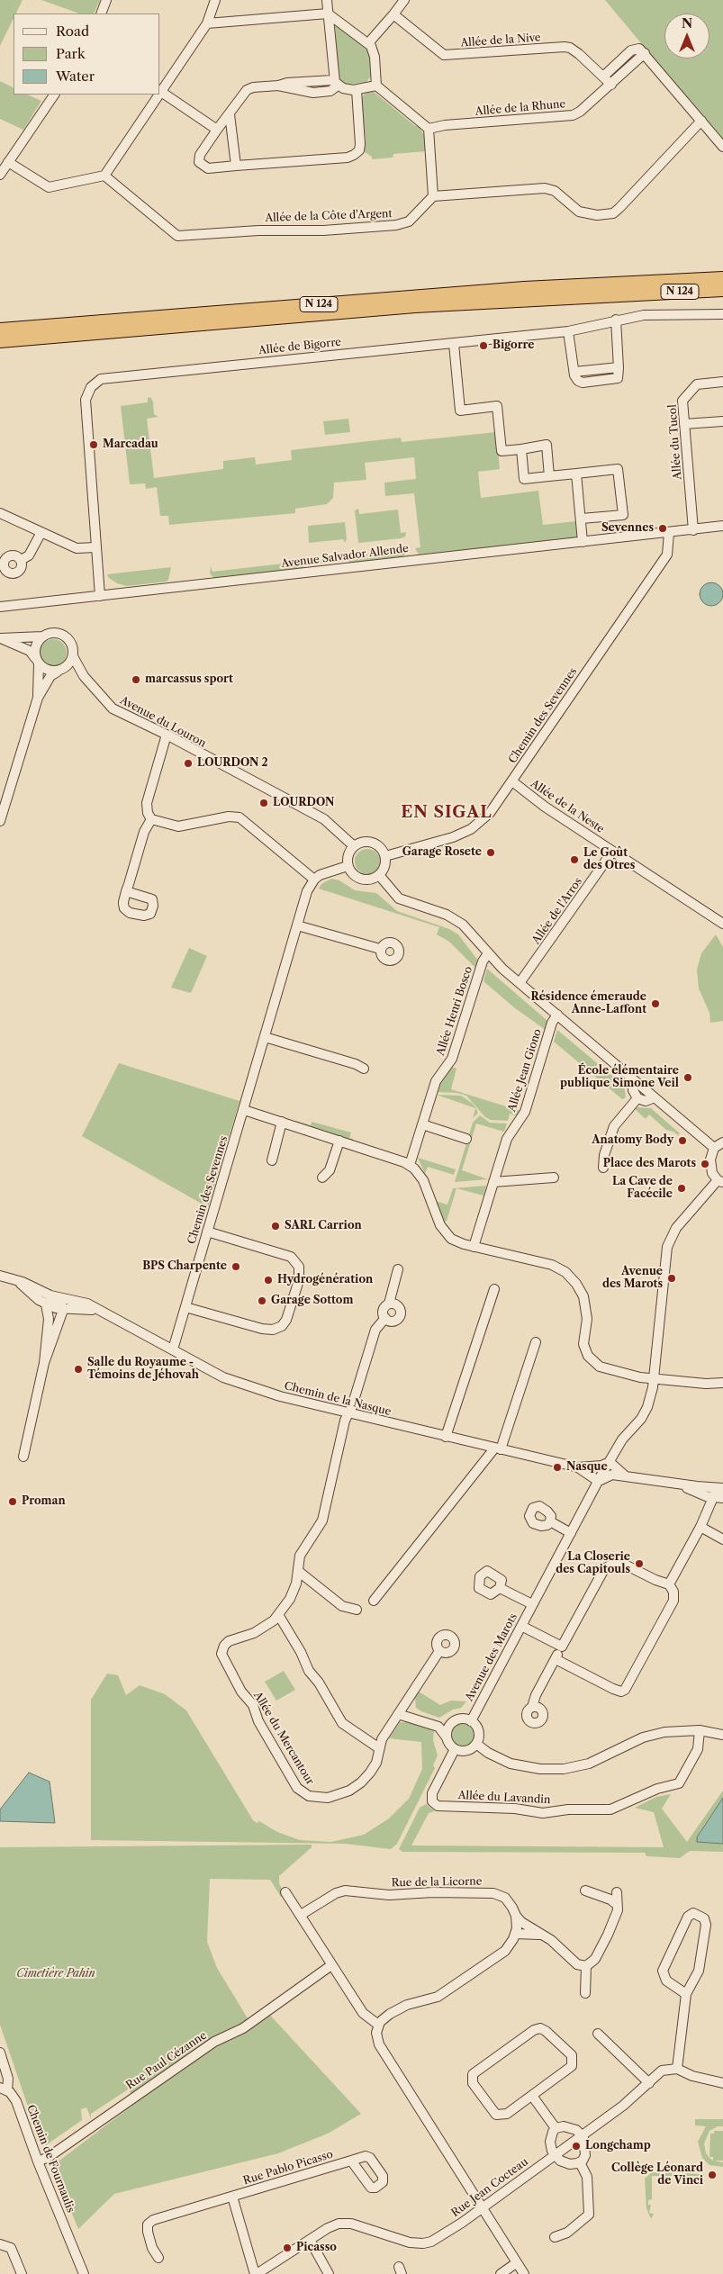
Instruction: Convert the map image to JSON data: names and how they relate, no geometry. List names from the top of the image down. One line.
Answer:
{"streets":{"highway":["N 124"],"street":["Allée de la Nive","Allée de la Rhune","Allée de la Côte d'Argent","Allée de Bigorre","Allée du Tucol","Avenue Salvador Allende","Chemin des Sevennes","Avenue du Louron","Allée de la Neste","Allée de l'Arros","Allée Henri Bosco","Allée Jean Giono","Chemin de la Nasque","Avenue des Marots","Allée du Mercantour","Allée du Lavandin","Rue de la Licorne","Rue Paul Cézanne","Chemin de Fournaulis","Rue Pablo Picasso","Rue Jean Cocteau"]},"crossings":[["Allée de la Nive","Allée de la Rhune"],["Allée de Bigorre","Avenue Salvador Allende"],["Allée du Tucol","Avenue Salvador Allende"],["Avenue Salvador Allende","Chemin des Sevennes"],["Chemin des Sevennes","Avenue du Louron"],["Chemin des Sevennes","Allée de la Neste"],["Chemin des Sevennes","Chemin de la Nasque"],["Allée de la Neste","Allée de l'Arros"],["Chemin de la Nasque","Avenue des Marots"],["Chemin de la Nasque","Allée du Mercantour"],["Avenue des Marots","Allée du Lavandin"],["Rue Paul Cézanne","Chemin de Fournaulis"],["Rue Pablo Picasso","Rue Jean Cocteau"]],"districts":["EN SIGAL"],"parks":["Cimetière Pahin"],"places":["Bigorre","Marcadau","Sevennes","marcassus sport","LOURDON 2","LOURDON","Garage Rosete","Le Goût des Otres","Résidence émeraude Anne-Laffont","École élémentaire publique Simone Veil","Anatomy Body","Place des Marots","La Cave de Facécile","SARL Carrion","BPS Charpente","Avenue des Marots","Hydrogénération","Garage Sottom","Salle du Royaume - Témoins de Jéhovah","Nasque","Proman","La Closerie des Capitouls","Longchamp","Collège Léonard de Vinci","Picasso"],"legend":["Road","Park","Water"],"north":"top"}
